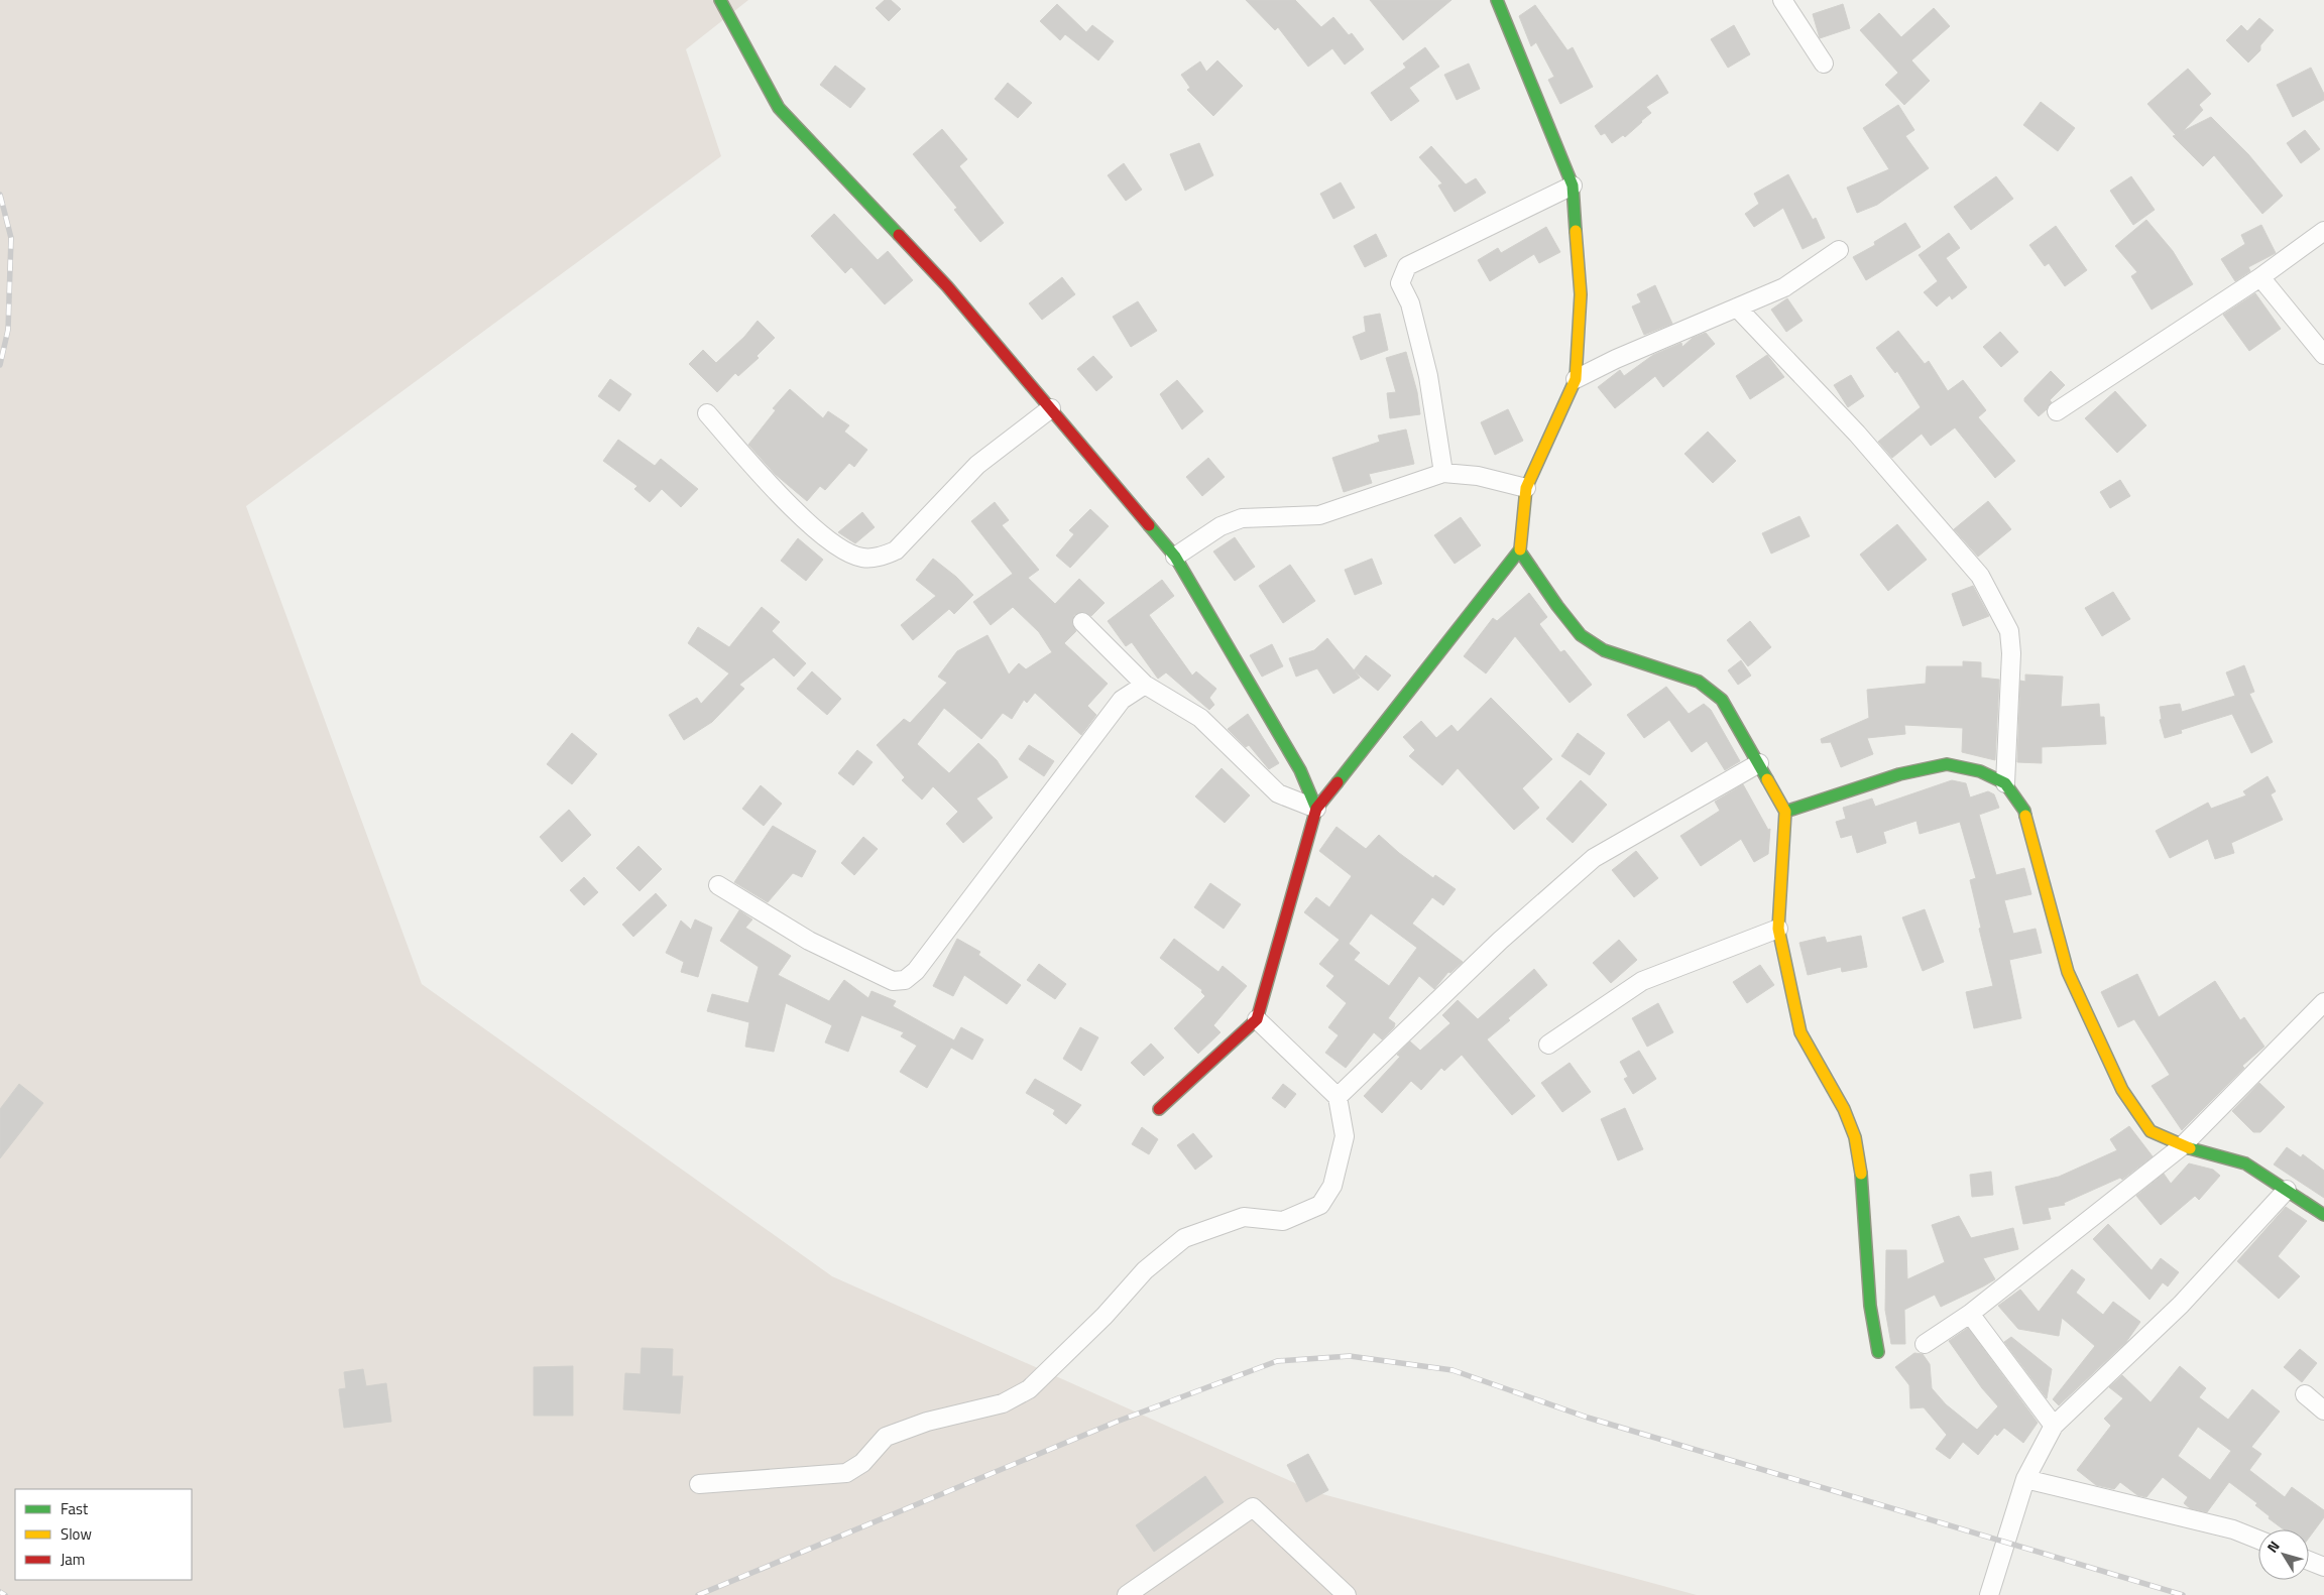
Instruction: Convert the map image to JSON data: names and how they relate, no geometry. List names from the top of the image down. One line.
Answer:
{"legend":["Fast","Slow","Jam"],"north":"top left"}
